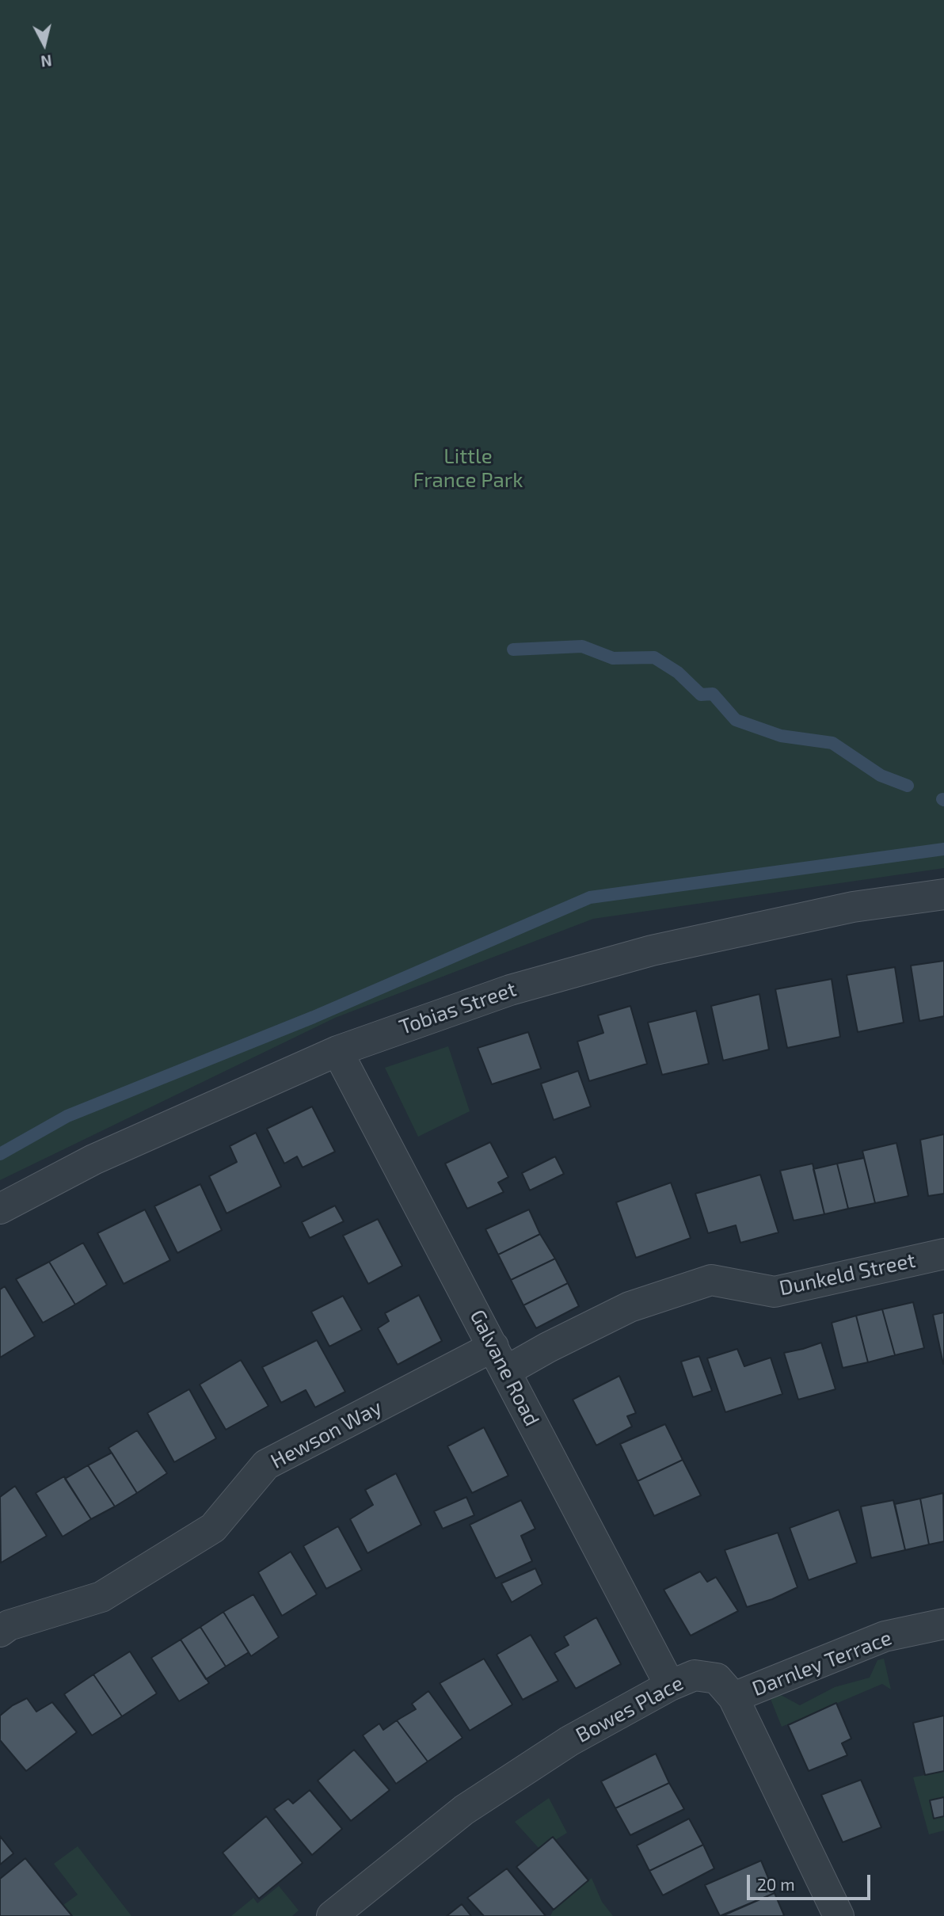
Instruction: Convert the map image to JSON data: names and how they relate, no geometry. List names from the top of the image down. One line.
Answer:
{"streets":{"street":["Tobias Street","Dunkeld Street","Galvane Road","Hewson Way","Darnley Terrace","Bowes Place"]},"crossings":[["Tobias Street","Galvane Road"],["Dunkeld Street","Galvane Road"],["Dunkeld Street","Hewson Way"],["Galvane Road","Hewson Way"],["Galvane Road","Bowes Place"],["Darnley Terrace","Bowes Place"]],"parks":["Little France Park"],"scale_bar":"20 m","north":"bottom"}
